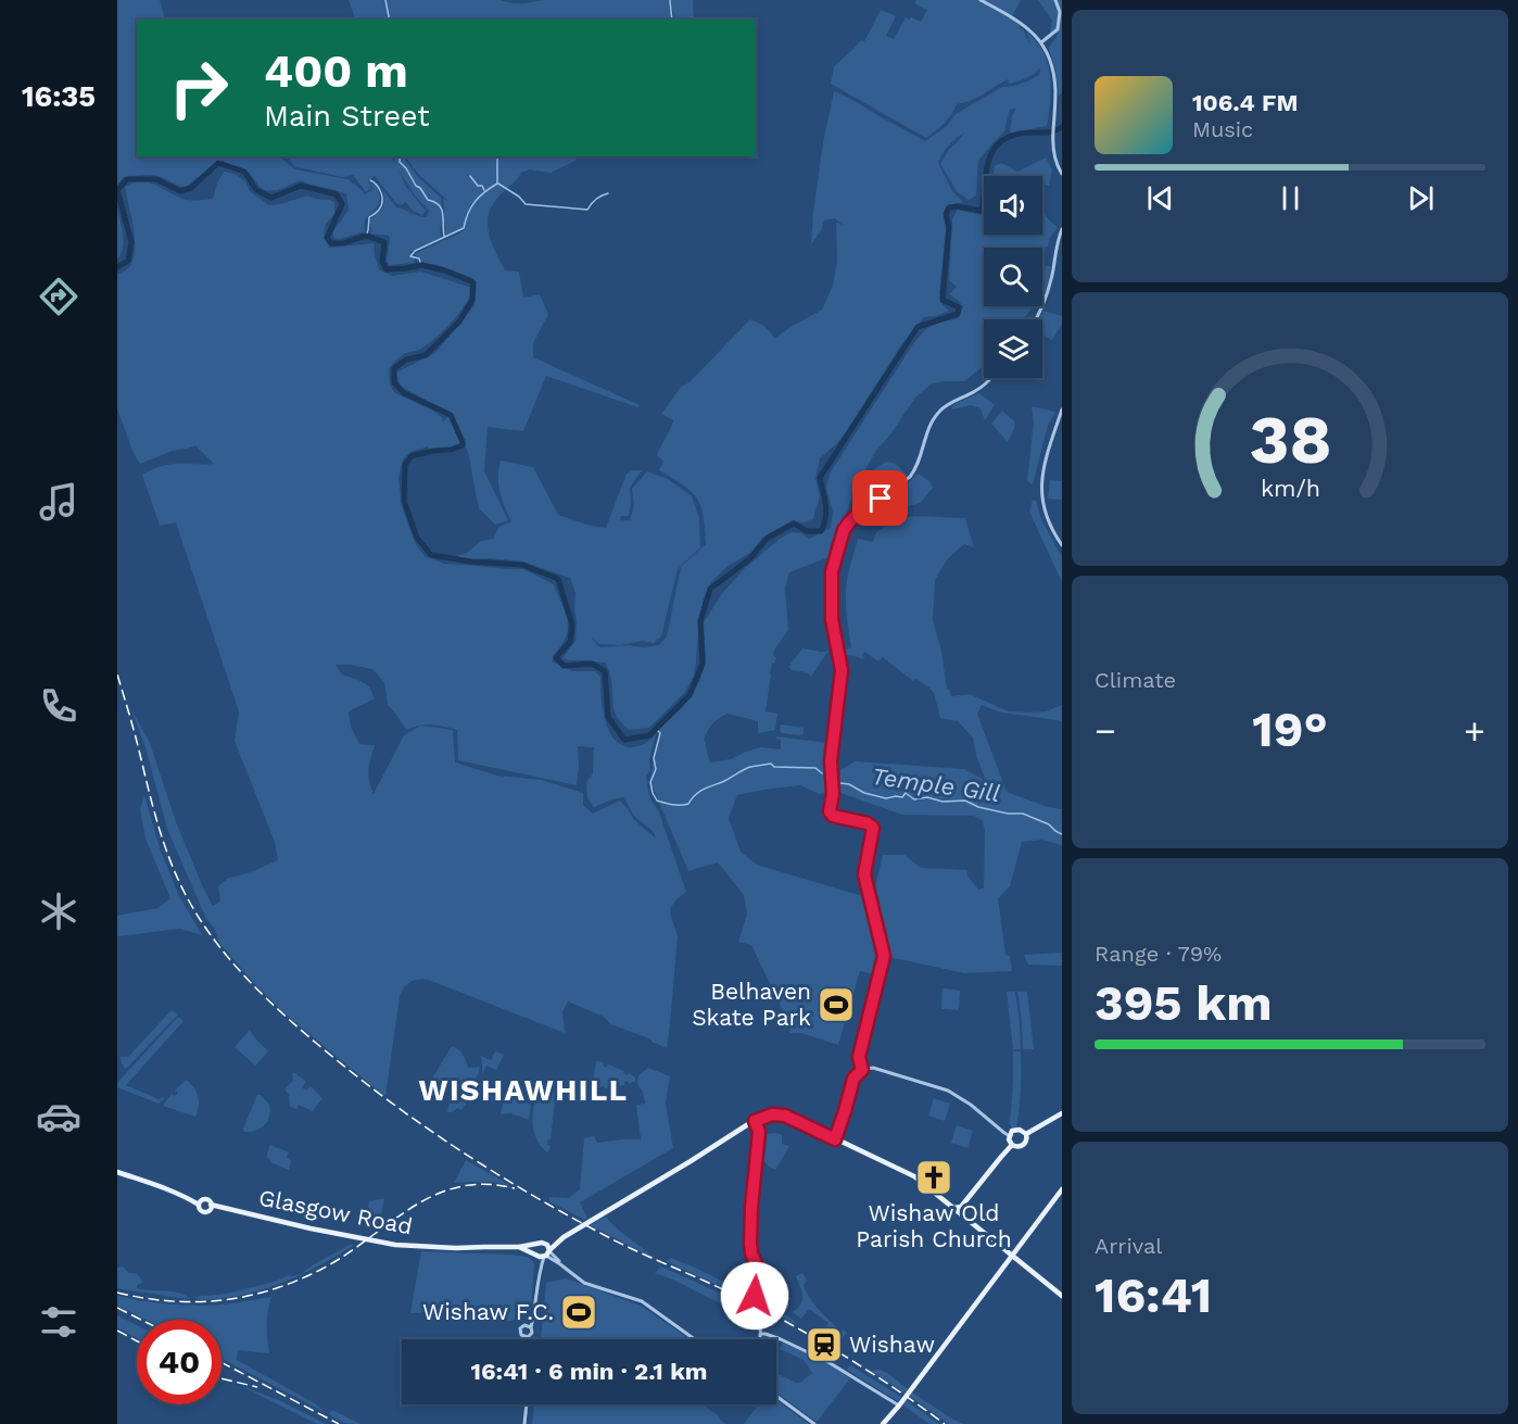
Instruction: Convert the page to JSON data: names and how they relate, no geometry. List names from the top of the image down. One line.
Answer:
{"streets":{"main road":["Glasgow Road"]},"districts":["WISHAWHILL"],"water":["Temple Gill"],"places":{"sports":["Belhaven Skate Park","Wishaw F.C."],"church":["Wishaw Old Parish Church"],"station":["Wishaw"]},"page":{"tabs":"16:35","turn":["400 m","Main Street"],"song":["106.4 FM","Music"],"tile":["Climate",["Range · 79%","395 km"],["Arrival","16:41"]],"heat":["−","19°","+"],"limit":"40","trip":"16:41 · 6 min · 2.1 km","gauge":["38","km/h"]}}
